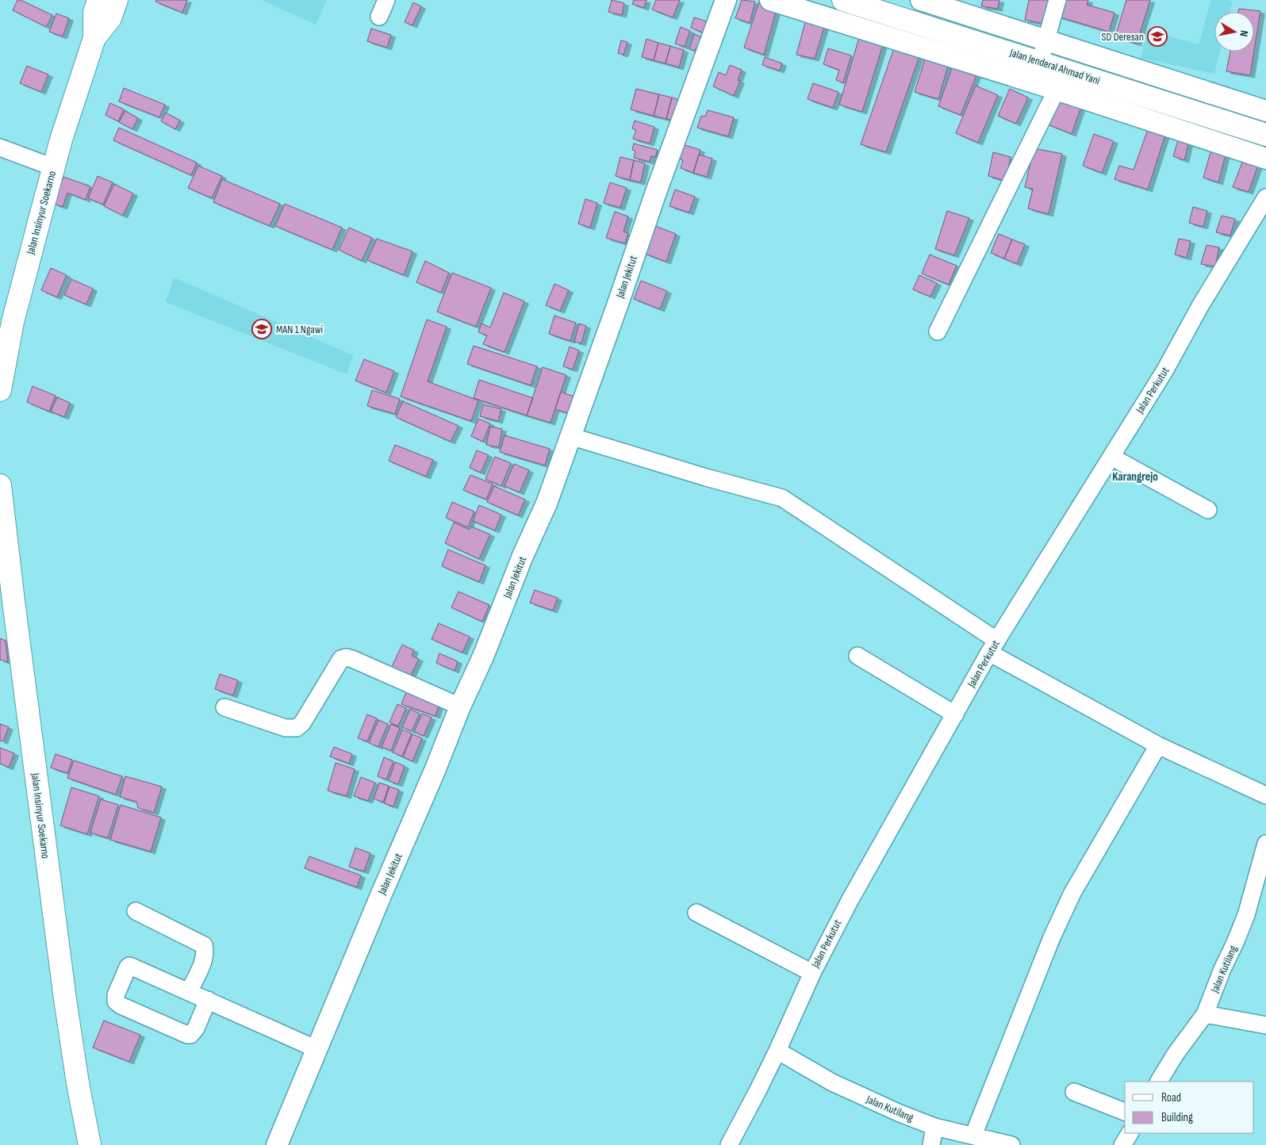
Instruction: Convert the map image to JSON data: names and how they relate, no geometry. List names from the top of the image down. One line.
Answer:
{"streets":{"main road":["Jalan Jenderal Ahmad Yani","Jalan Insinyur Soekarno"],"street":["Jalan Jekitut","Jalan Perkutut","Jalan Kutilang"]},"crossings":[["Jalan Perkutut","Jalan Kutilang"]],"districts":["Karangrejo"],"places":{"school or university":["SD Deresan","MAN 1 Ngawi"]},"legend":["Road","Building"],"north":"right"}
